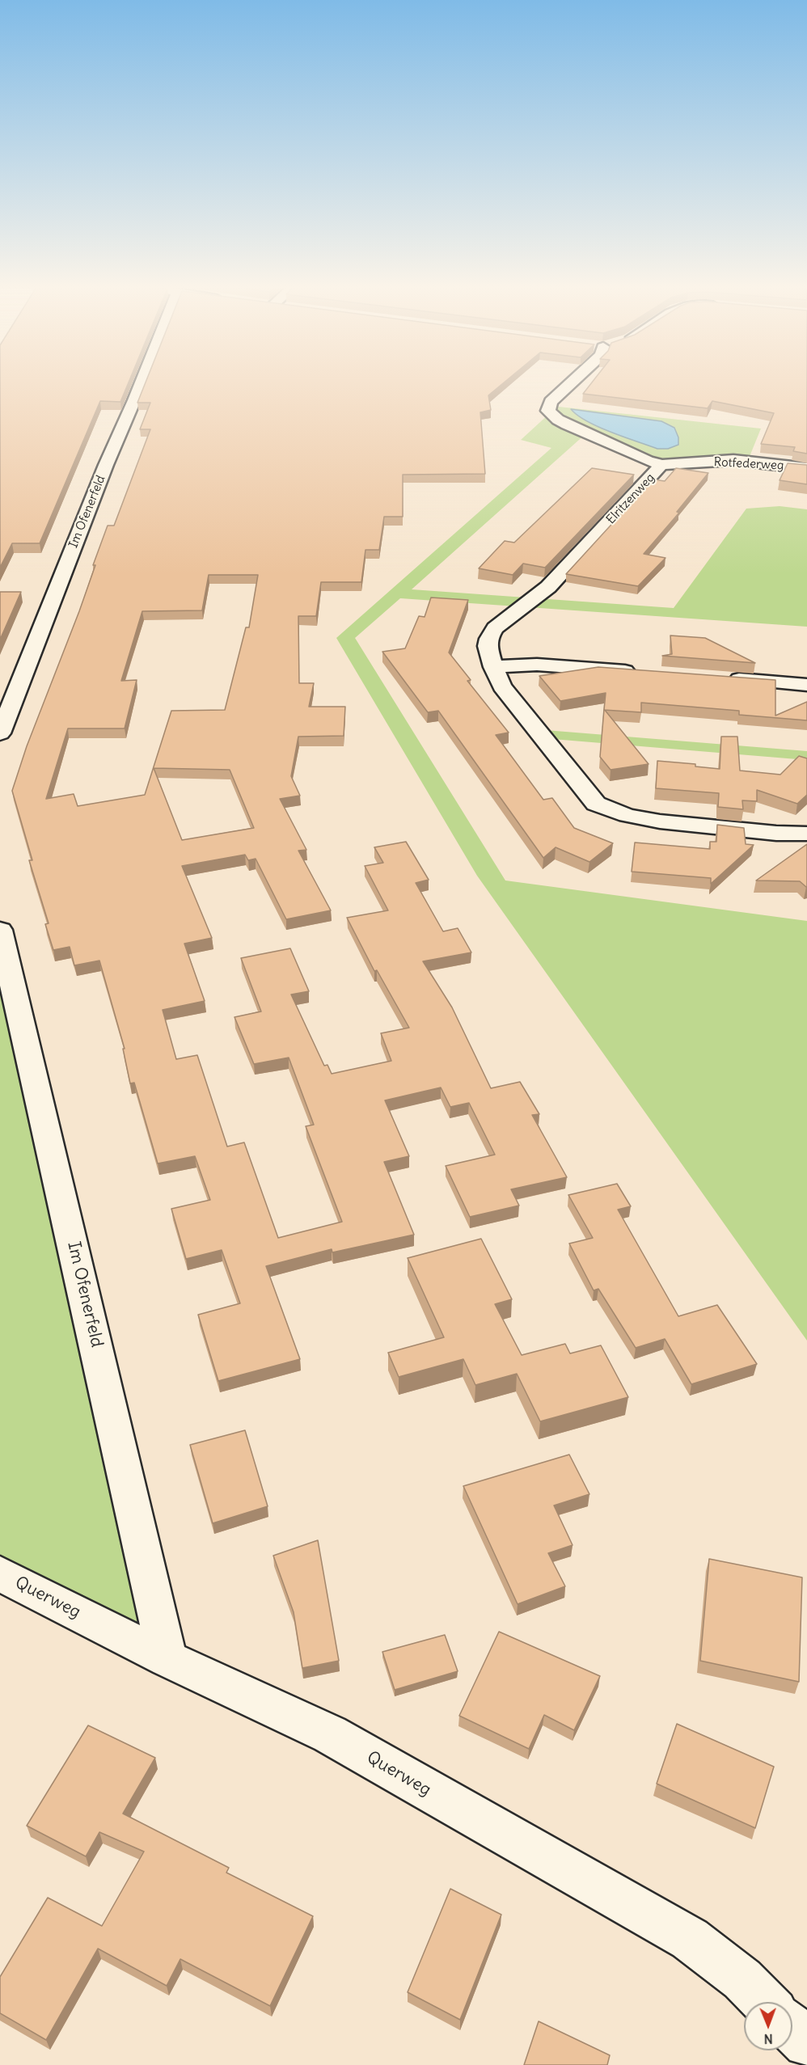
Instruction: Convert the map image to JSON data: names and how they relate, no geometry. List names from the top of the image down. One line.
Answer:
{"streets":{"street":["Rotfederweg","Elritzenweg","Im Ofenerfeld","Querweg"]},"crossings":[["Rotfederweg","Elritzenweg"],["Im Ofenerfeld","Querweg"]],"north":"bottom"}
